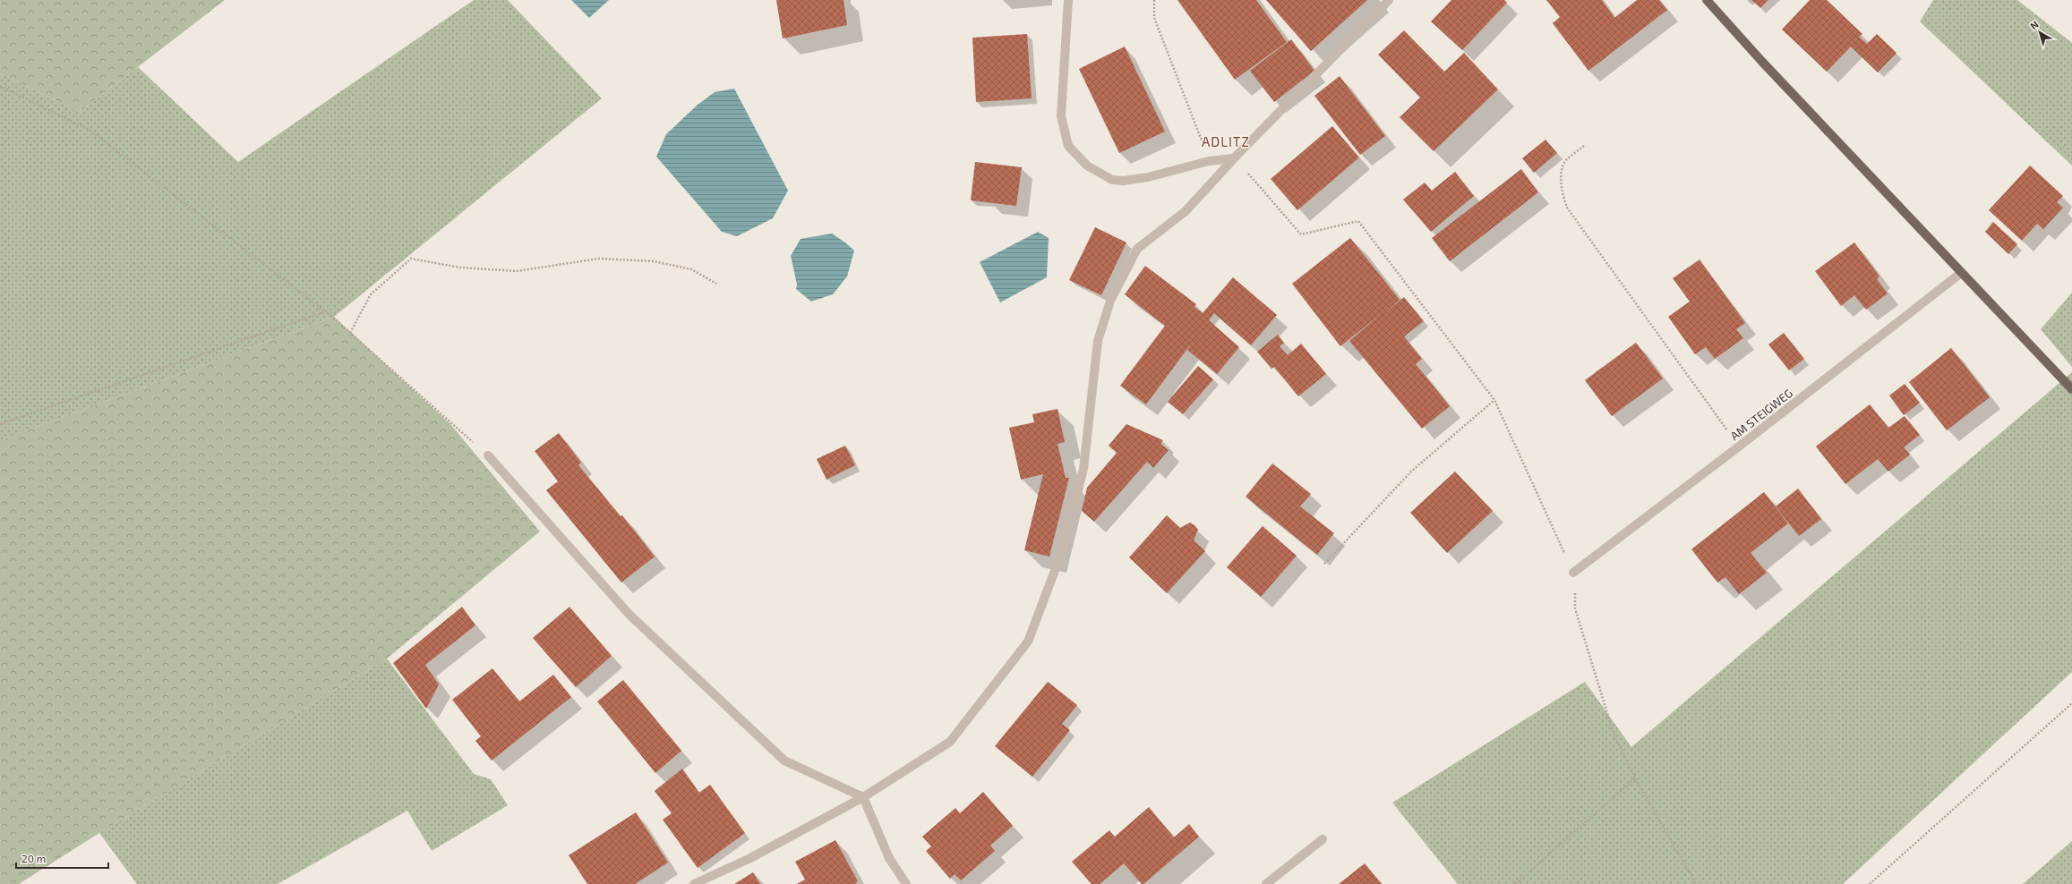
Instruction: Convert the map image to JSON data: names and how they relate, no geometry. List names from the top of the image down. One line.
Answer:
{"streets":{"street":["AM STEIGWEG"]},"districts":["ADLITZ"],"scale_bar":"20 m","north":"top left"}
